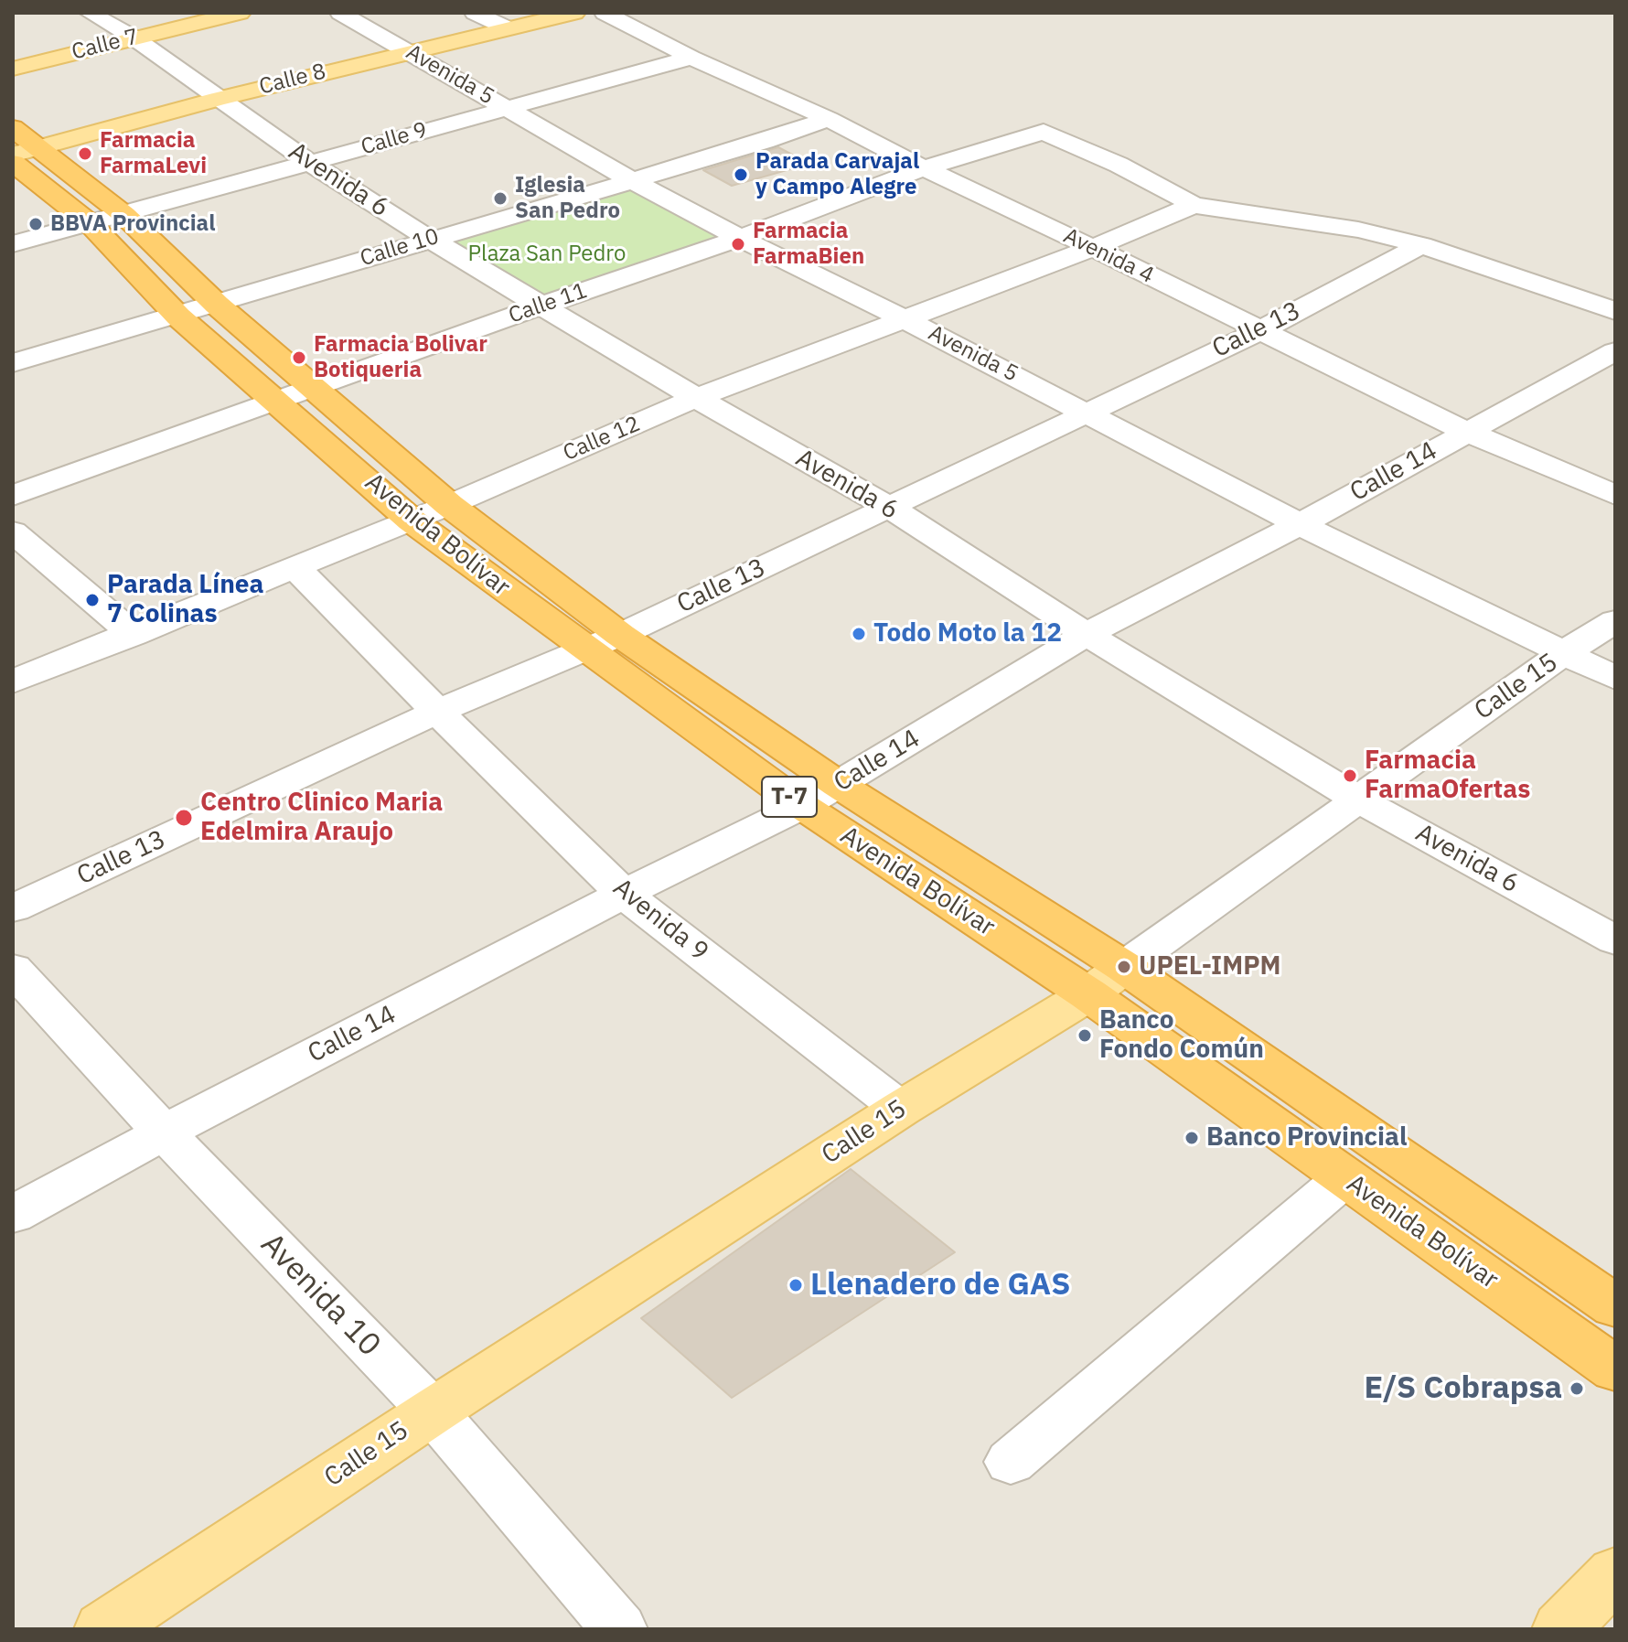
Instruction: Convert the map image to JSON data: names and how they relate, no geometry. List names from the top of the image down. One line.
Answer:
{"streets":{"highway":["Avenida Bolívar","T-7"],"main road":["Calle 7","Calle 8","Calle 15"],"street":["Avenida 5","Calle 9","Avenida 6","Calle 10","Avenida 4","Calle 11","Calle 13","Calle 12","Calle 14","Avenida 9","Avenida 10"]},"crossings":[["Calle 7","Avenida 6"],["Avenida 5","Calle 8"],["Avenida 5","Calle 9"],["Avenida 5","Calle 10"],["Avenida 5","Calle 11"],["Avenida 5","Calle 13"],["Avenida 5","Calle 12"],["Avenida 5","Calle 14"],["Avenida 5","Calle 15"],["Calle 8","Avenida 6"],["Calle 8","Avenida Bolívar"],["Calle 9","Avenida 6"],["Calle 9","Avenida 4"],["Calle 9","Avenida Bolívar"],["Avenida 6","Calle 10"],["Avenida 6","Calle 11"],["Avenida 6","Calle 13"],["Avenida 6","Calle 12"],["Avenida 6","Calle 14"],["Avenida 6","Calle 15"],["Calle 10","Avenida 4"],["Calle 10","Avenida Bolívar"],["Avenida 4","Calle 11"],["Avenida 4","Calle 13"],["Avenida 4","Calle 12"],["Avenida 4","Calle 14"],["Calle 11","Calle 12"],["Calle 11","Avenida Bolívar"],["Calle 13","Avenida Bolívar"],["Calle 13","Avenida 9"],["Calle 12","Avenida Bolívar"],["Calle 12","Avenida 9"],["Calle 14","Avenida Bolívar"],["Calle 14","Avenida 9"],["Calle 14","Avenida 10"],["Avenida Bolívar","Calle 15"],["Calle 15","Avenida 9"],["Calle 15","Avenida 10"]],"parks":["Plaza San Pedro"],"places":["Farmacia FarmaLevi","Parada Carvajal y Campo Alegre","Iglesia San Pedro","BBVA Provincial","Farmacia FarmaBien","Farmacia Bolivar Botiqueria","Parada Línea 7 Colinas","Todo Moto la 12","Farmacia FarmaOfertas","Centro Clinico Maria Edelmira Araujo","UPEL-IMPM","Banco Fondo Común","Banco Provincial","Llenadero de GAS","E/S Cobrapsa"]}
